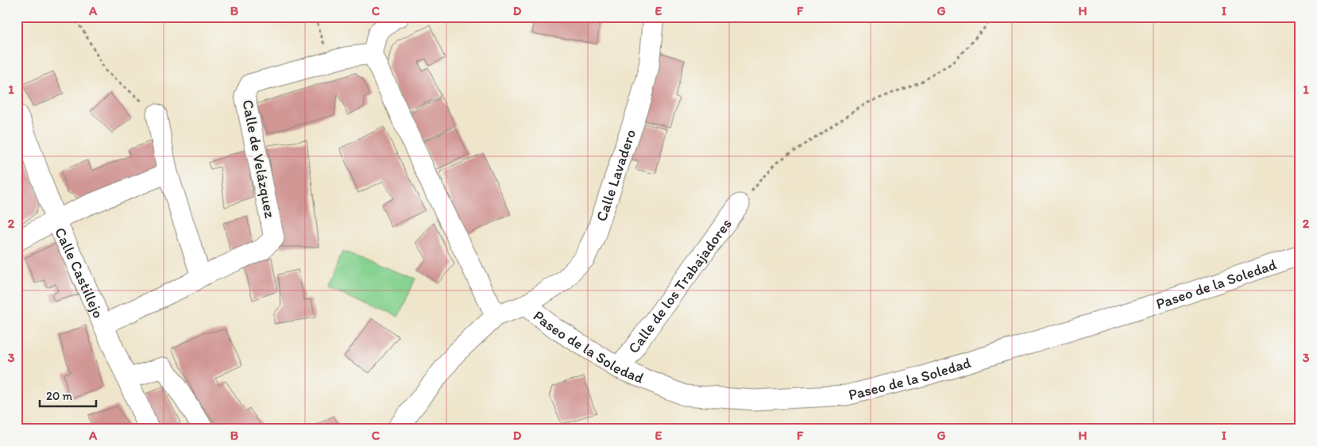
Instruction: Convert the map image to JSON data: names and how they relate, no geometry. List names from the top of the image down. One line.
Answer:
{"streets":{"street":["Calle de Velázquez","Calle Lavadero","Calle Castillejo","Paseo de la Soledad","Calle de los Trabajadores"]},"crossings":[["Calle Lavadero","Paseo de la Soledad"],["Paseo de la Soledad","Calle de los Trabajadores"]],"scale_bar":"20 m","grid":{"columns":["A","B","C","D","E","F","G","H","I"],"rows":["1","2","3"]}}
